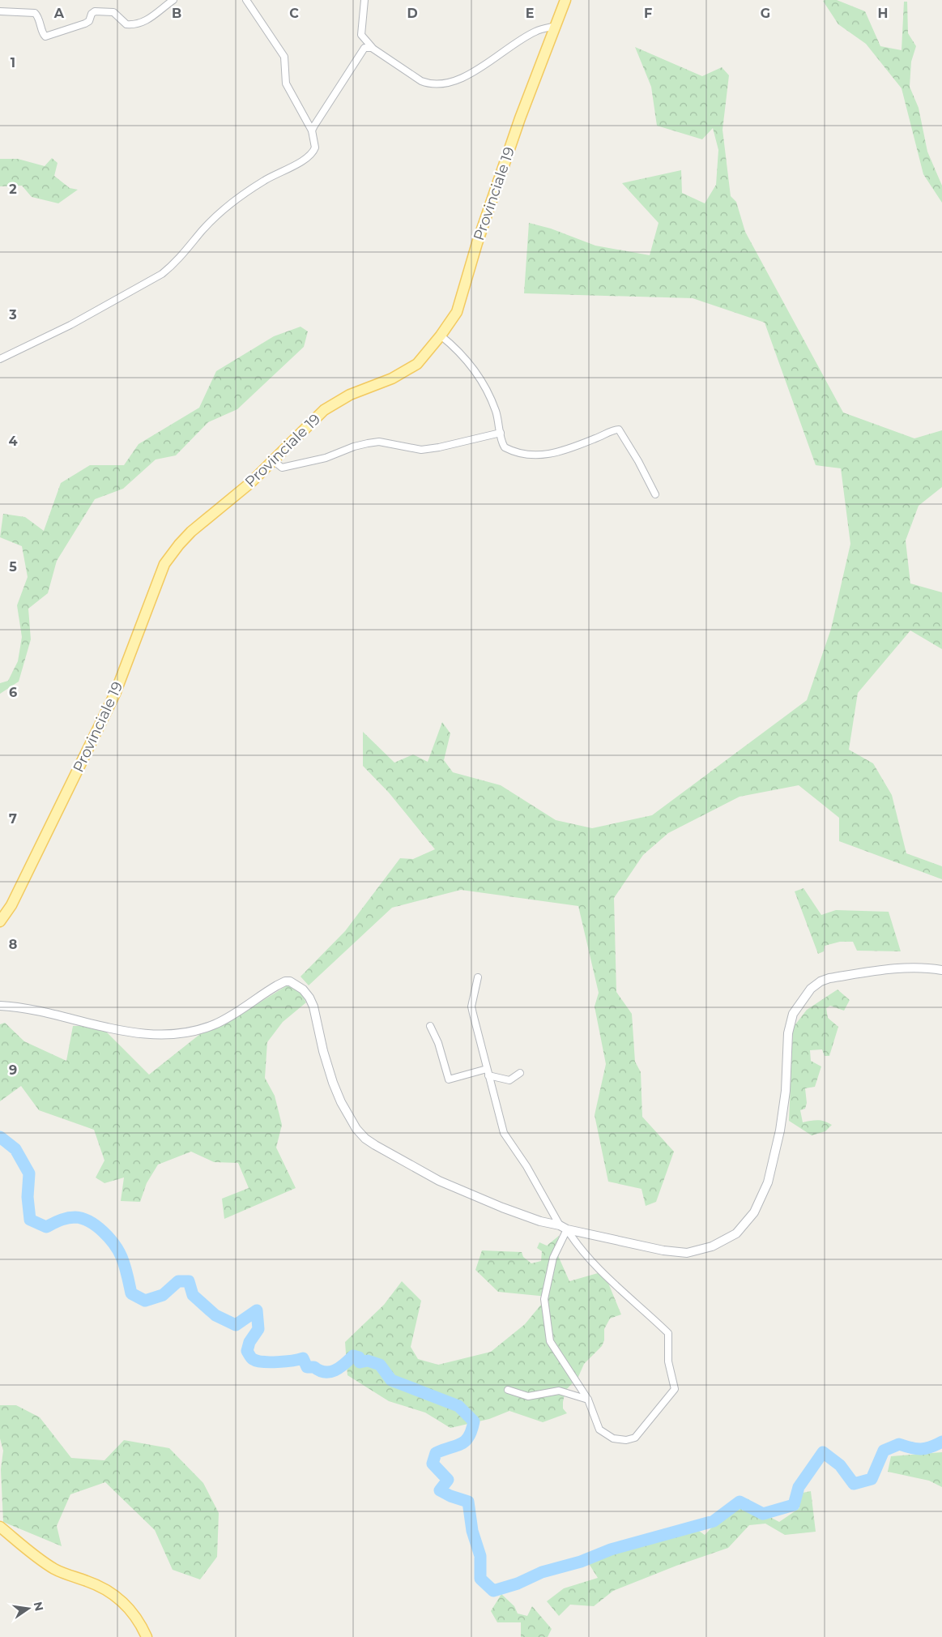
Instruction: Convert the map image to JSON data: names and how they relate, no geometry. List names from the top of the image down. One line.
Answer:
{"streets":{"main road":["Provinciale 19"]},"north":"right","grid":{"columns":["A","B","C","D","E","F","G","H"],"rows":["1","2","3","4","5","6","7","8","9"]}}
